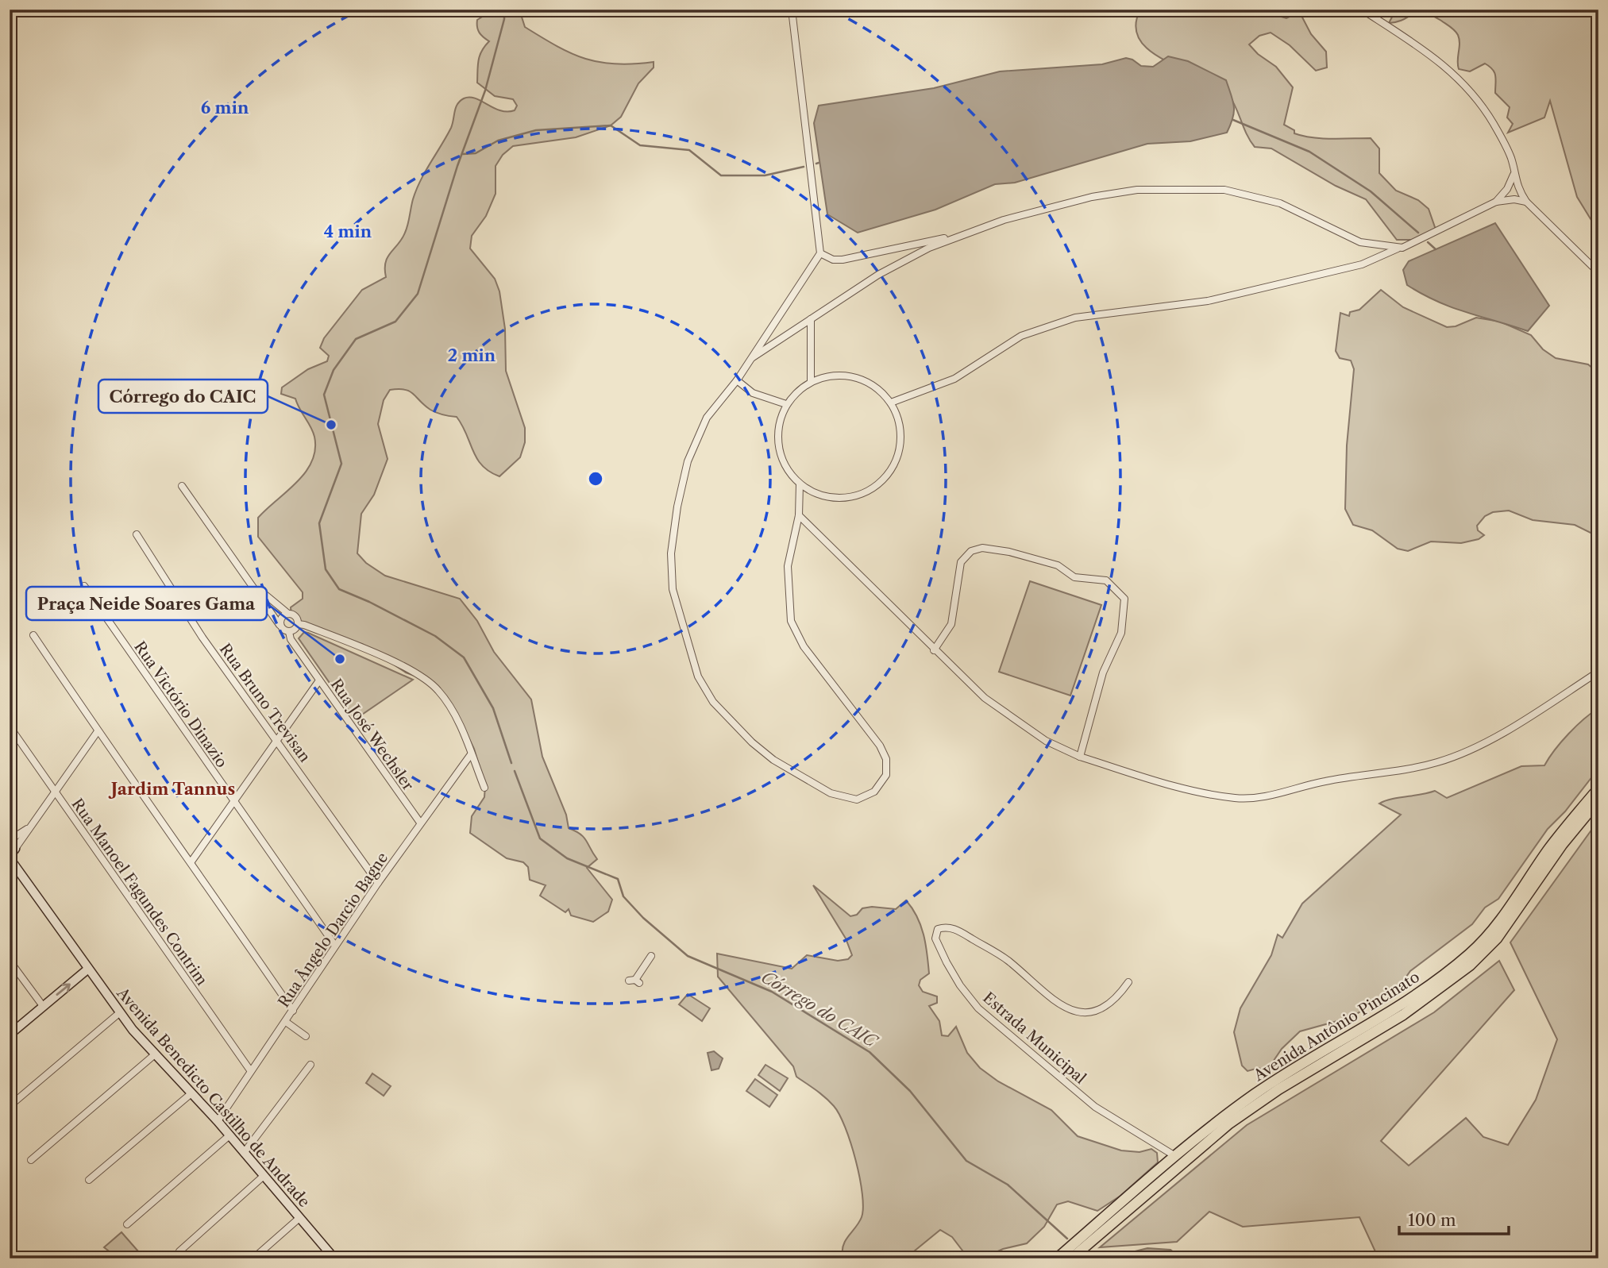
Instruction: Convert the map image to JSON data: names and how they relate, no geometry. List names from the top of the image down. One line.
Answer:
{"streets":{"main road":["Avenida Antônio Pincinato","Avenida Benedicto Castilho de Andrade"],"street":["Rua Bruno Trevisan","Rua Victório Dinazio","Rua José Wechsler","Rua Manoel Fagundes Contrim","Rua Ângelo Darcio Bagne","Estrada Municipal"]},"crossings":[["Rua Bruno Trevisan","Rua Ângelo Darcio Bagne"],["Rua Victório Dinazio","Rua Ângelo Darcio Bagne"],["Rua José Wechsler","Rua Ângelo Darcio Bagne"],["Rua Manoel Fagundes Contrim","Rua Ângelo Darcio Bagne"],["Rua Ângelo Darcio Bagne","Avenida Benedicto Castilho de Andrade"],["Avenida Antônio Pincinato","Estrada Municipal"]],"districts":["Jardim Tannus"],"water":["Córrego do CAIC"],"places":["Córrego do CAIC","Praça Neide Soares Gama"],"scale_bar":"100 m","rings":["6 min","4 min","2 min"]}
